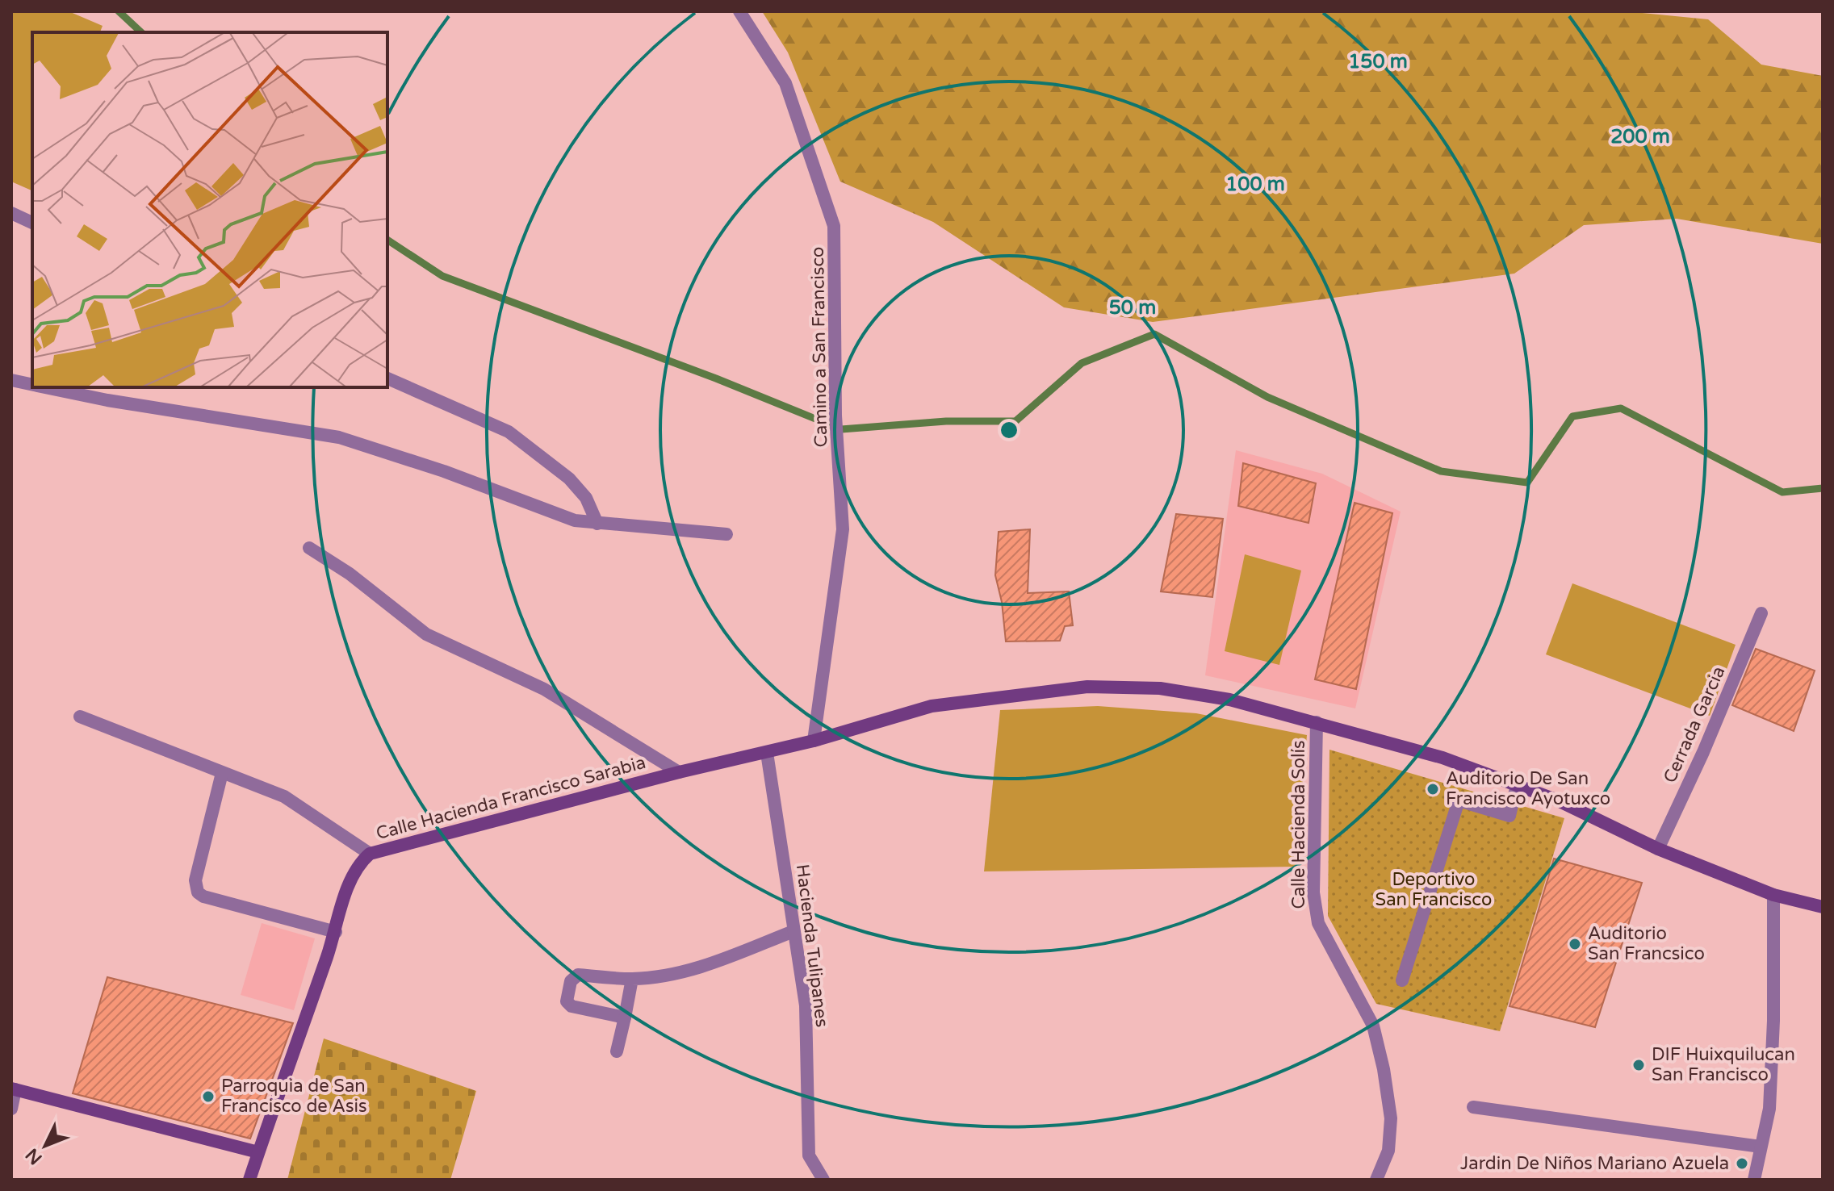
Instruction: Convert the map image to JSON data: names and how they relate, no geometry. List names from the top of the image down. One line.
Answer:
{"streets":{"main road":["Calle Hacienda Francisco Sarabia"],"street":["Camino a San Francisco","Cerrada Garcia","Calle Hacienda Solís","Hacienda Tulipanes"]},"crossings":[["Camino a San Francisco","Calle Hacienda Francisco Sarabia"],["Cerrada Garcia","Calle Hacienda Francisco Sarabia"],["Calle Hacienda Francisco Sarabia","Calle Hacienda Solís"],["Calle Hacienda Francisco Sarabia","Hacienda Tulipanes"]],"parks":["Deportivo San Francisco"],"places":["Auditorio De San Francisco Ayotuxco","Auditorio San Francsico","DIF Huixquilucan San Francisco","Parroquia de San Francisco de Asis","Jardin De Niños Mariano Azuela"],"north":"bottom left","rings":["150 m","200 m","100 m","50 m"]}
